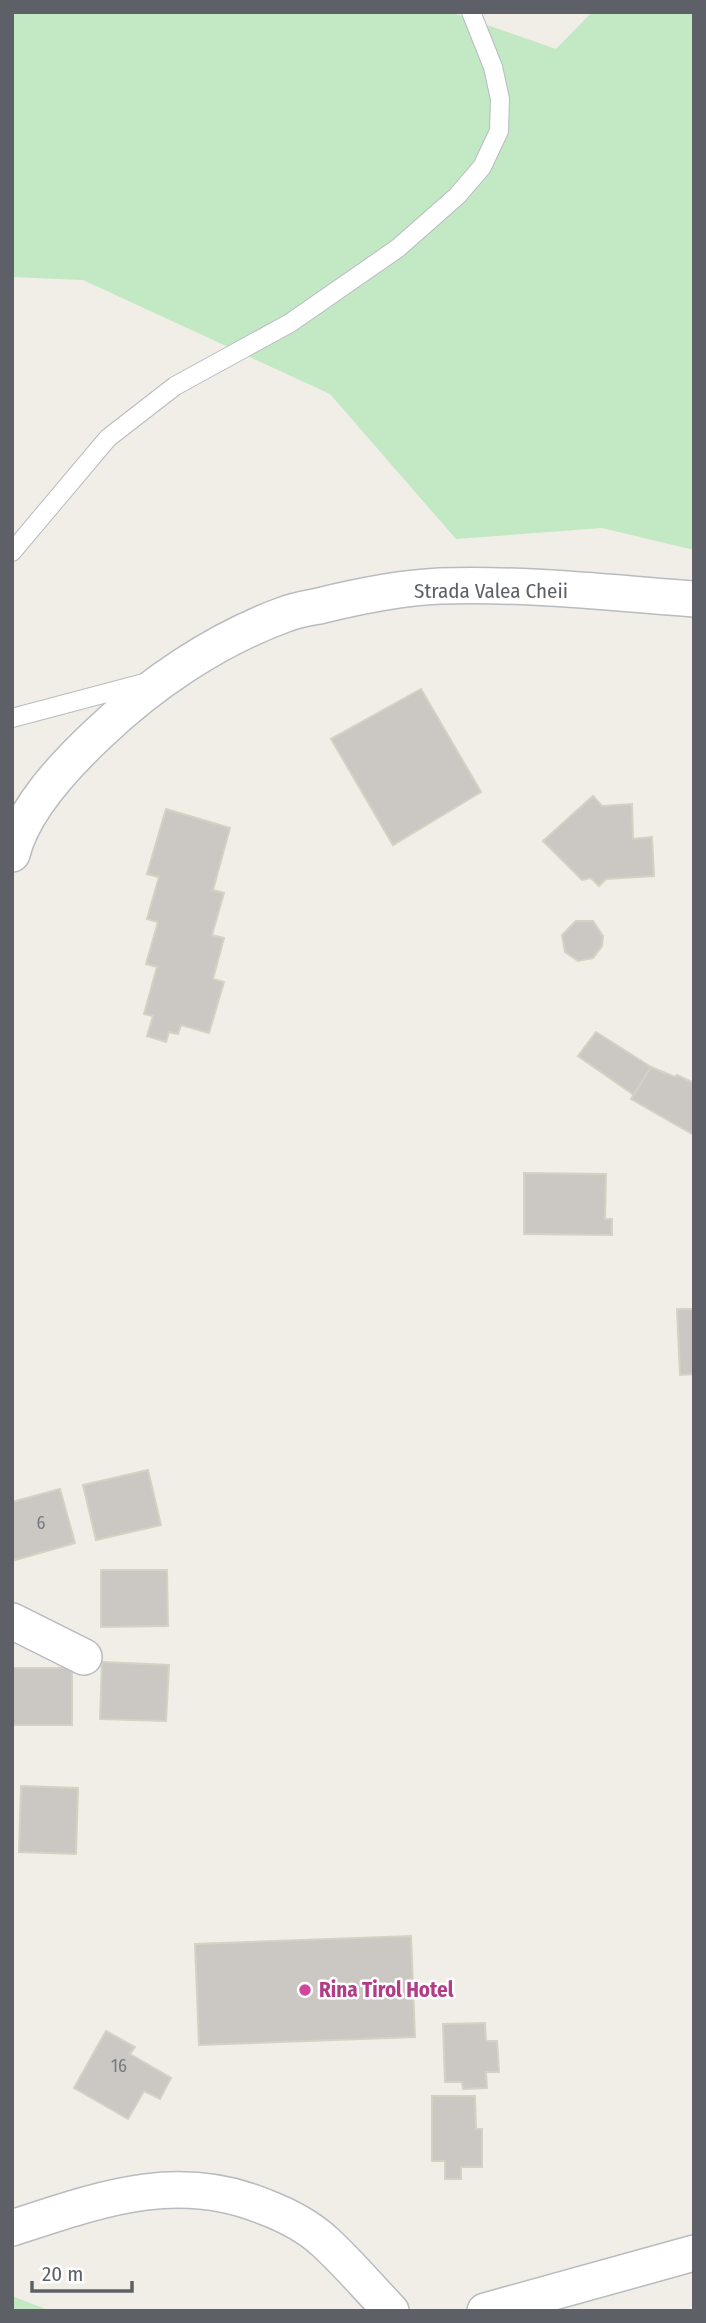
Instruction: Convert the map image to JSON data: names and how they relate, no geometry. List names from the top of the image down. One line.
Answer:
{"streets":{"street":["Strada Valea Cheii"]},"places":["Rina Tirol Hotel"],"house_numbers":["6","16"],"scale_bar":"20 m"}
